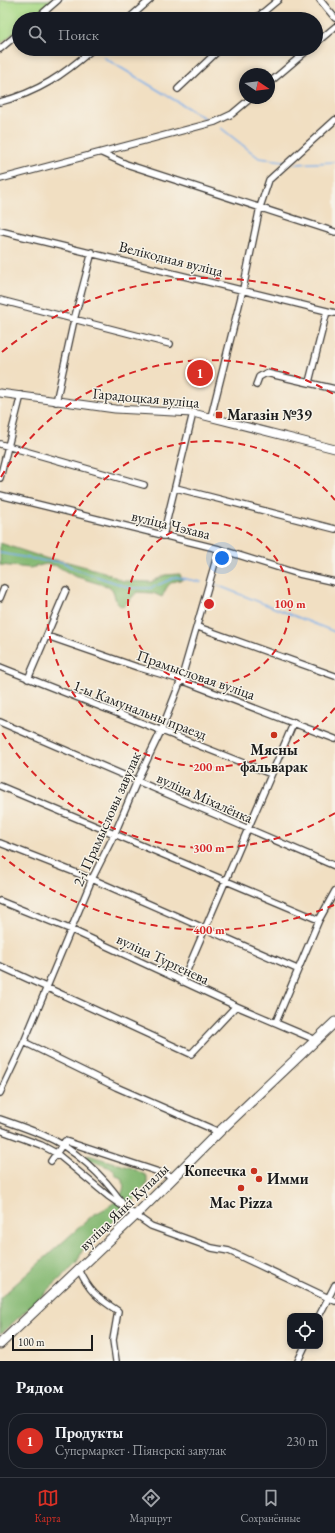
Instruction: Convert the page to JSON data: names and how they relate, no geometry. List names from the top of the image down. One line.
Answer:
{"streets":{"main road":["вуліца Янкі Купалы"],"street":["Велікодная вуліца","Гарадоцкая вуліца","вуліца Чэхава","Прамысловая вуліца","1-ы Камунальны праезд","вуліца Міхалёнка","2-і Прамысловы завулак","вуліца Тургенева"]},"crossings":[["вуліца Чэхава","2-і Прамысловы завулак"],["Прамысловая вуліца","2-і Прамысловы завулак"],["1-ы Камунальны праезд","2-і Прамысловы завулак"],["вуліца Міхалёнка","2-і Прамысловы завулак"],["2-і Прамысловы завулак","вуліца Тургенева"],["вуліца Тургенева","вуліца Янкі Купалы"]],"places":{"transit":["Магазін №39"],"other":["Мясны фальварак","Копеечка","Имми","Mac Pizza"]},"scale_bar":"100 m","north":"right","page":{"search":"Поиск","pins":"1","scale":"100 m","heading":"Рядом","list":[{"mark":"1","name":"Продукты","note":"Супермаркет · Піянерскі завулак","value":"230 m"}],"nav":["Карта","Маршрут","Сохранённые"]},"rings":["100 m","200 m","300 m","400 m"]}
